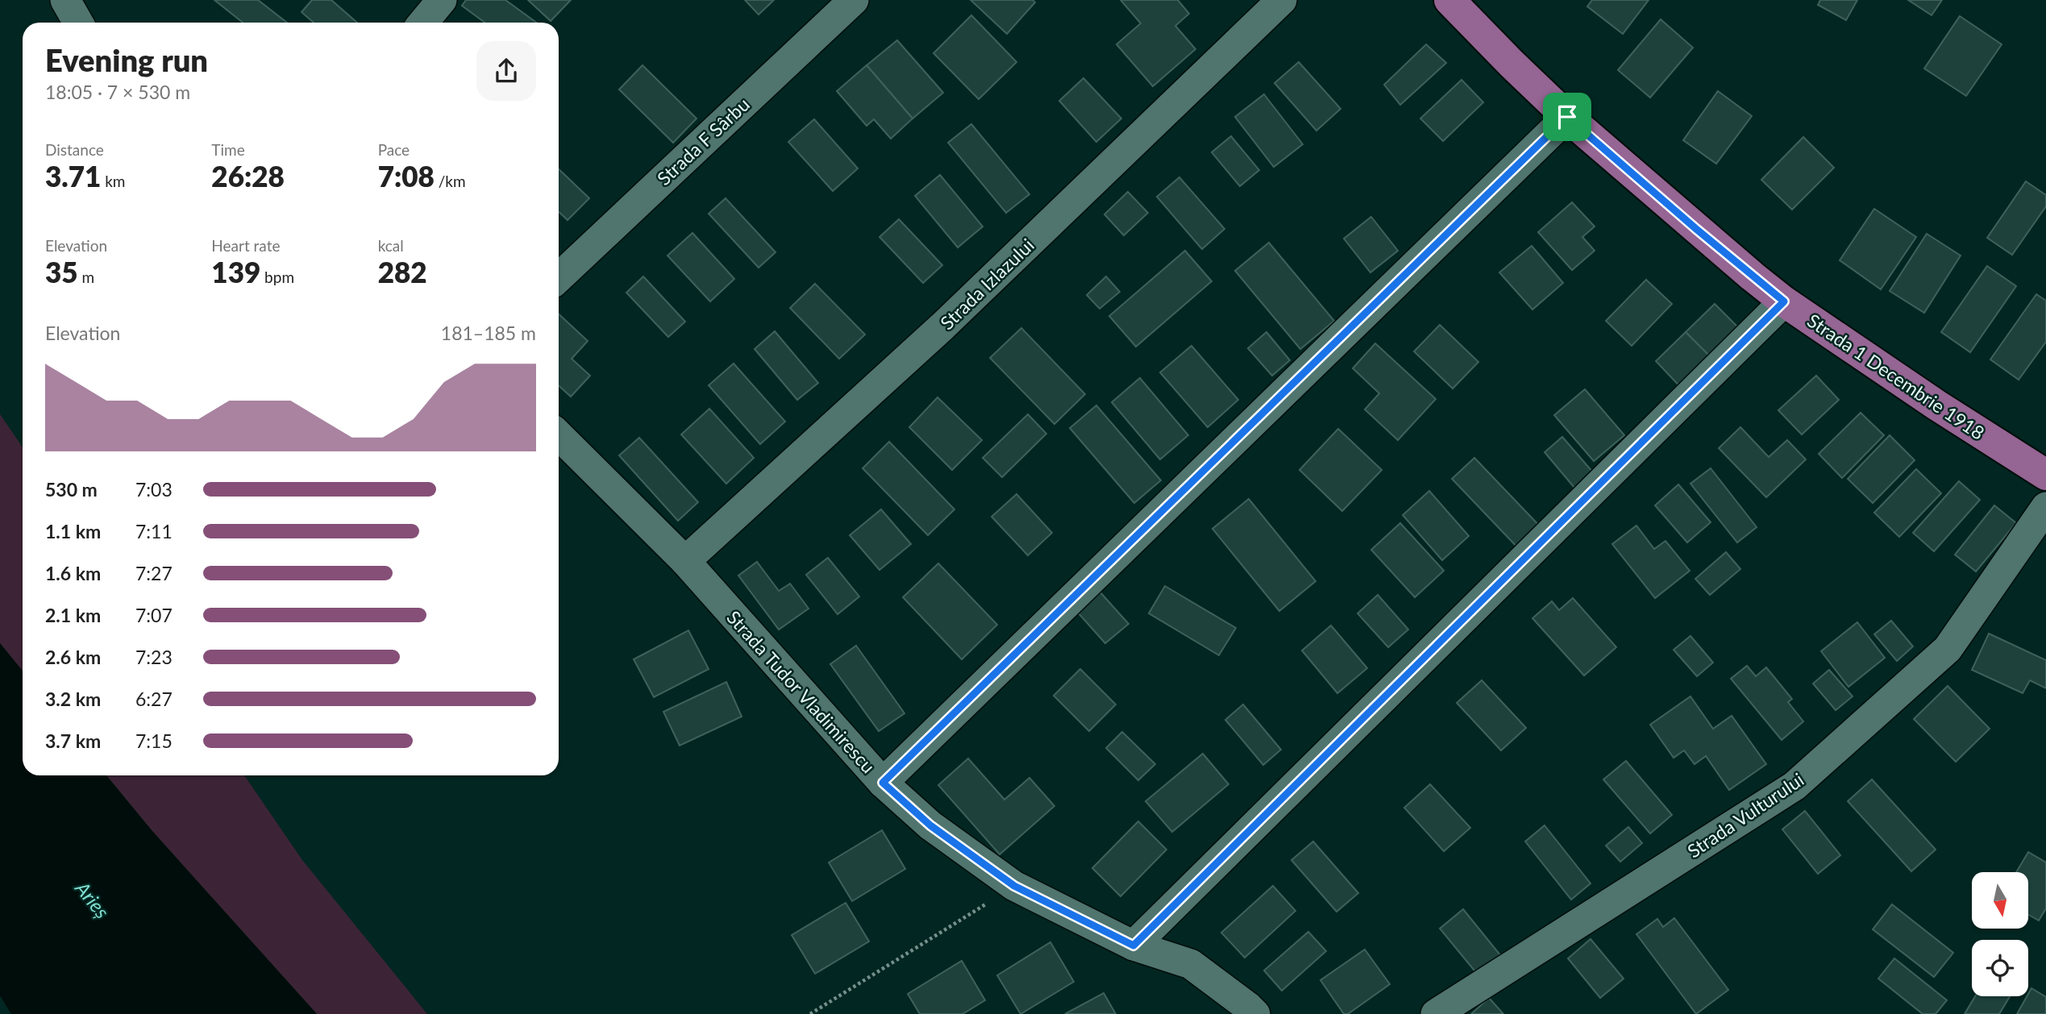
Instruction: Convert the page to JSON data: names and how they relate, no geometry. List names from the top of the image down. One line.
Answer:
{"streets":{"main road":["Strada 1 Decembrie 1918"],"street":["Strada F Sârbu","Strada Izlazului","Strada Tudor Vladimirescu","Strada Vulturului"]},"crossings":[["Strada Izlazului","Strada Tudor Vladimirescu"]],"water":["Arieș"],"north":"bottom","page":{"heading":["Evening run","18:05 · 7 × 530 m"],"stats":[["Distance","3.71 km"],["Time","26:28"],["Pace","7:08 /km"],["Elevation","35 m"],["Heart rate","139 bpm"],["kcal","282"]],"chart":["Elevation","181–185 m"],"list":[{"name":"530 m","note":"7:03"},{"name":"1.1 km","note":"7:11"},{"name":"1.6 km","note":"7:27"},{"name":"2.1 km","note":"7:07"},{"name":"2.6 km","note":"7:23"},{"name":"3.2 km","note":"6:27"},{"name":"3.7 km","note":"7:15"}]}}
